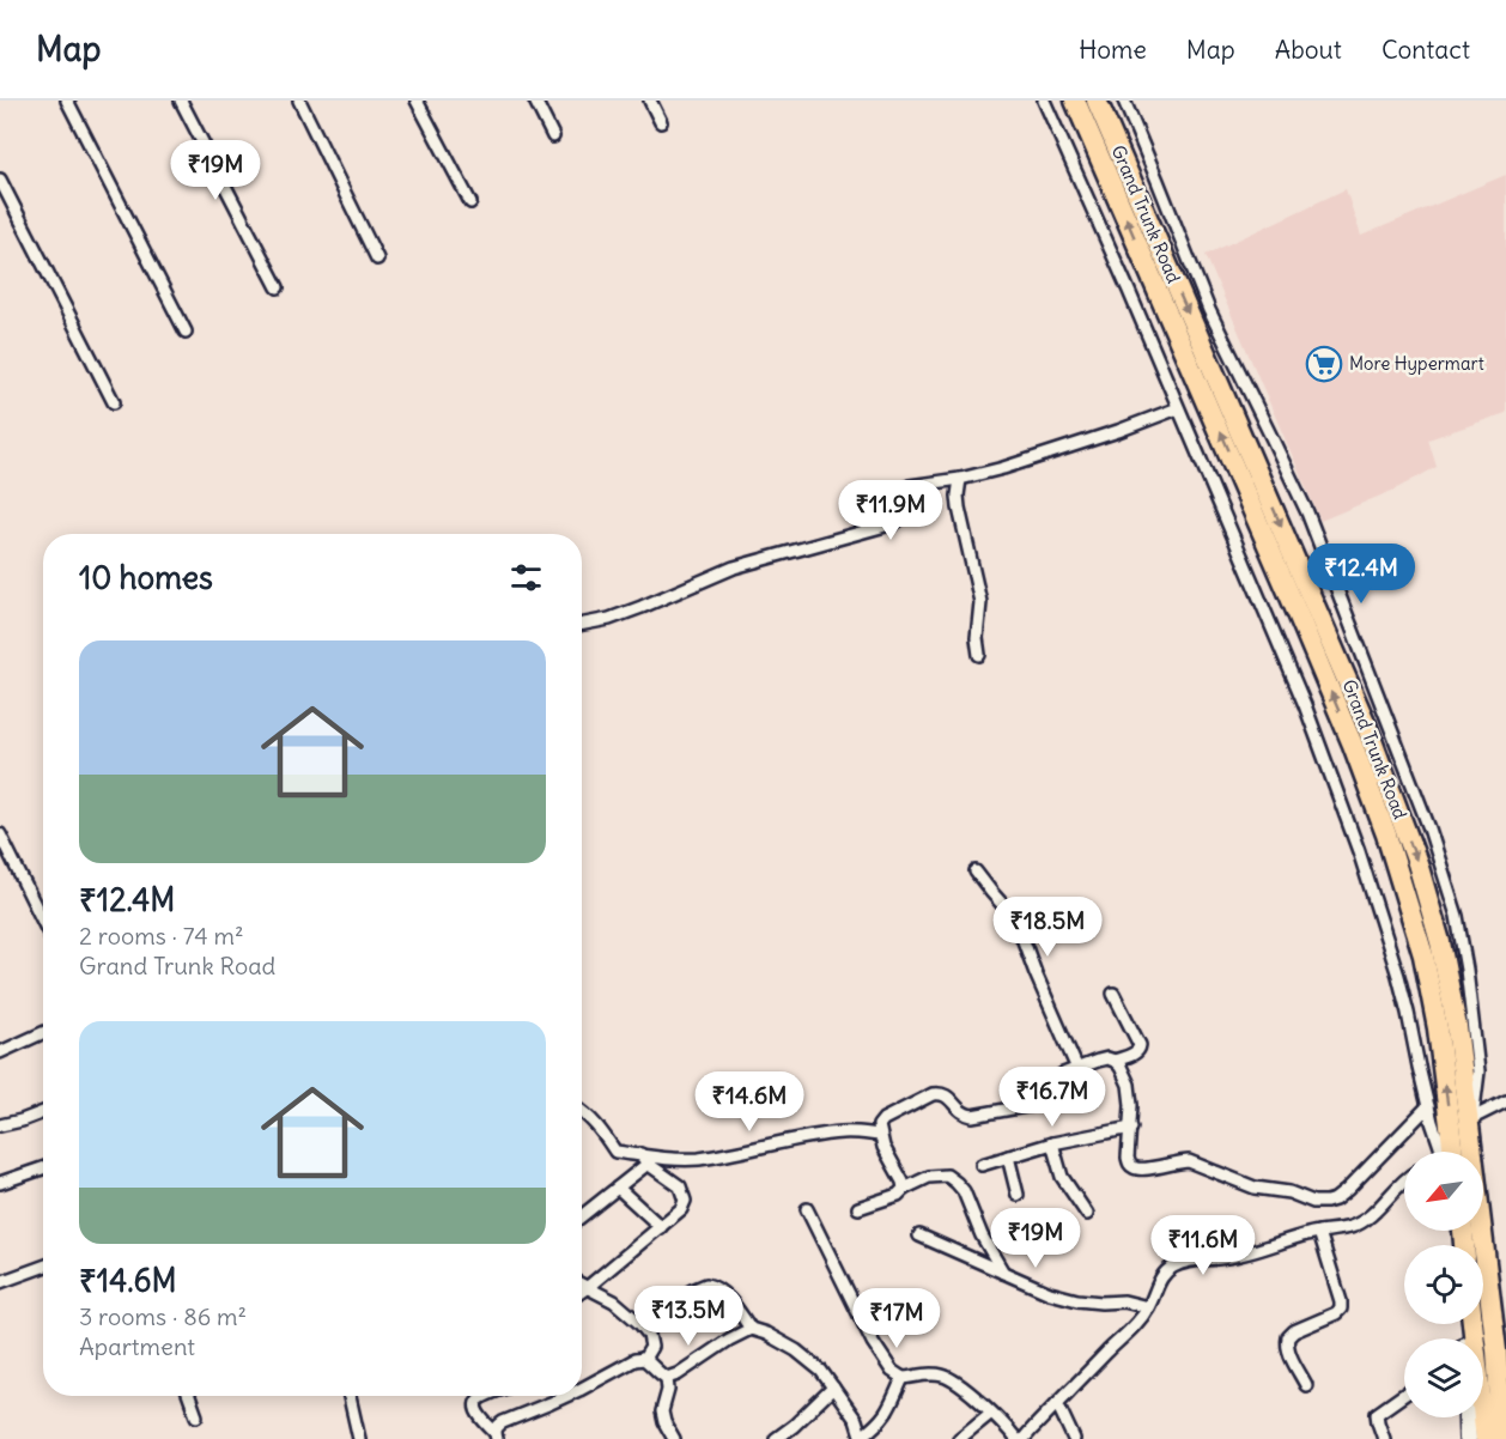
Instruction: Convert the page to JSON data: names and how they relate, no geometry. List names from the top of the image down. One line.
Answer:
{"streets":{"highway":["Grand Trunk Road"]},"places":{"supermarket":["More Hypermart"]},"north":"bottom left","page":{"header":"Map","nav":["Home","Map","About","Contact"],"price":["₹19M","₹11.9M","₹12.4M","₹18.5M","₹16.7M","₹14.6M","₹19M","₹11.6M","₹13.5M","₹17M"],"heading":"10 homes","list":[{"name":"₹12.4M","note":"2 rooms · 74 m² · Grand Trunk Road"},{"name":"₹14.6M","note":"3 rooms · 86 m² · Apartment"}]}}
